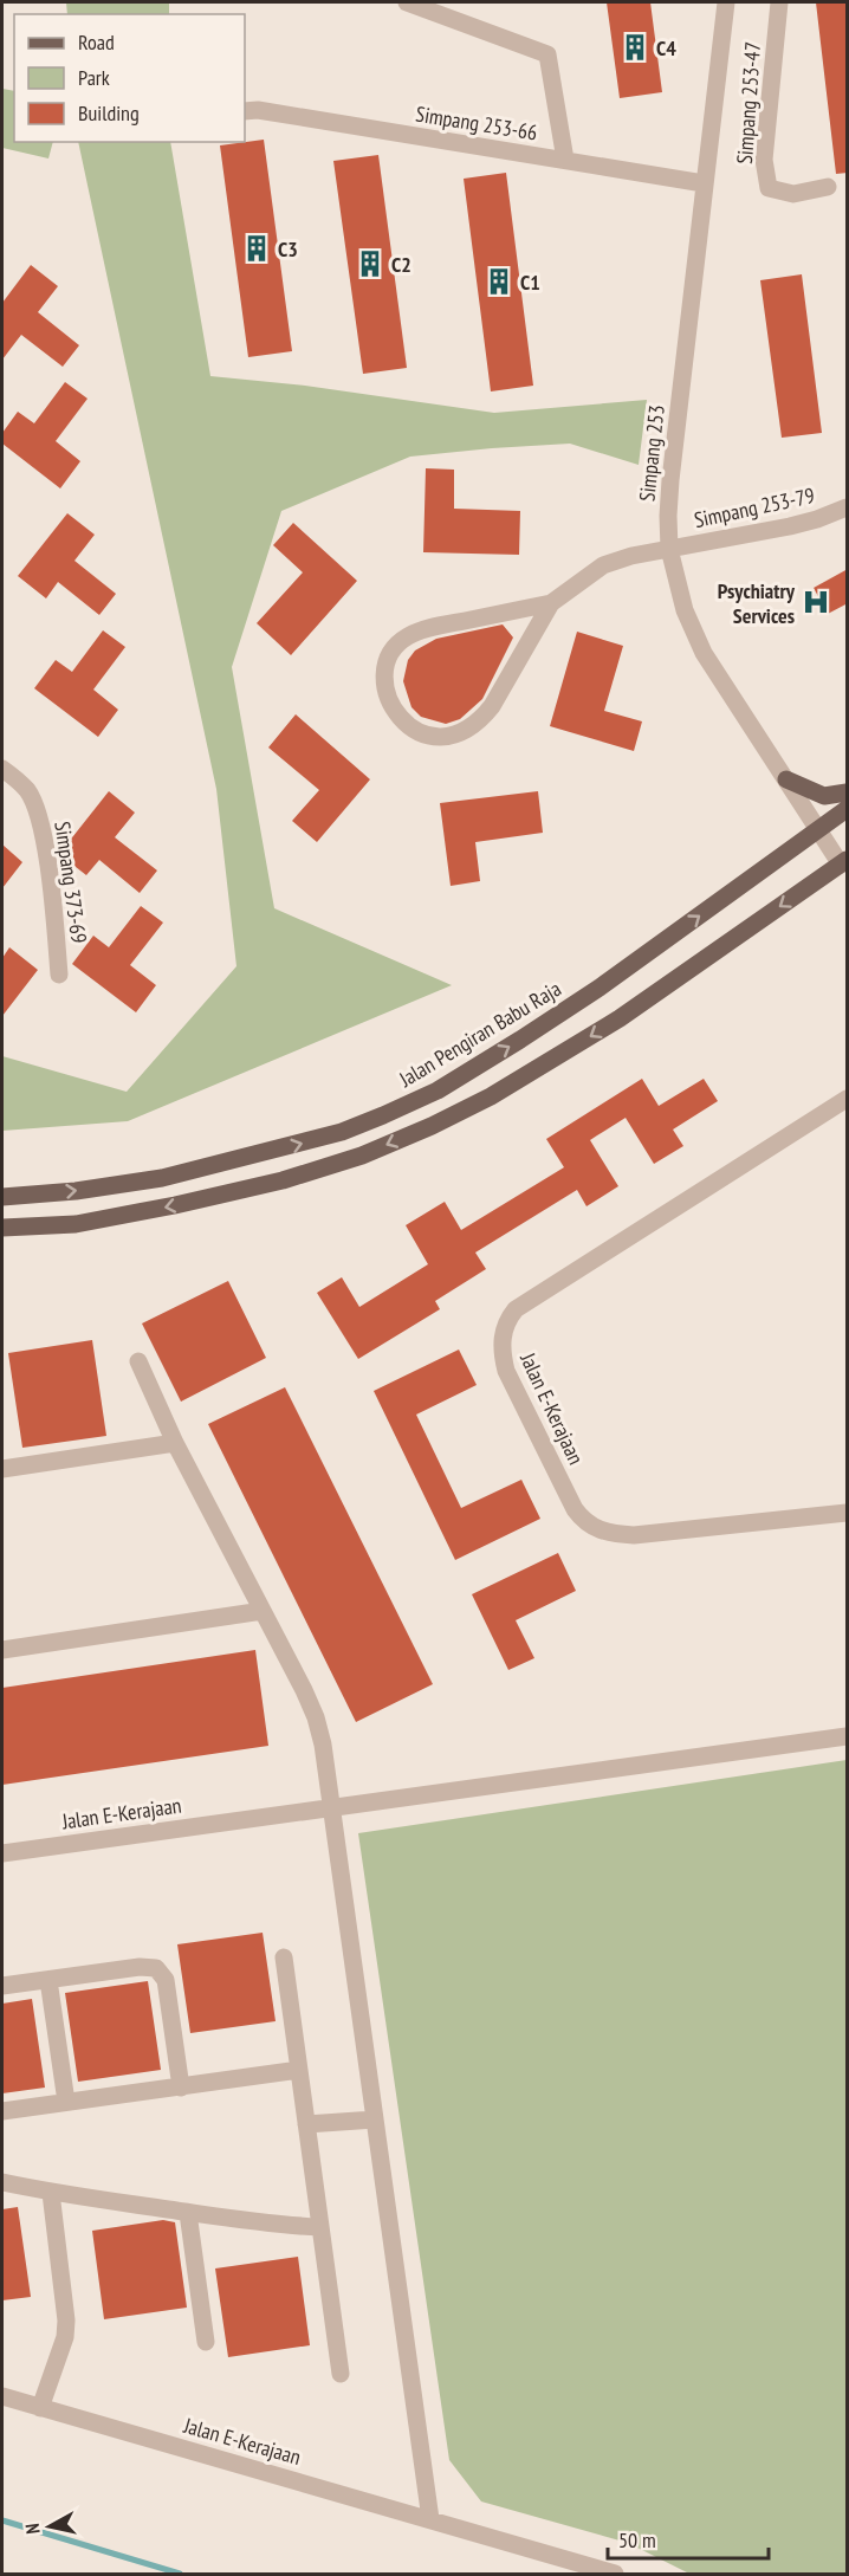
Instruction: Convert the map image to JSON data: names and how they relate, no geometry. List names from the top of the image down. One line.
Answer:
{"streets":{"main road":["Jalan Pengiran Babu Raja"],"street":["Simpang 253-47","Simpang 253-66","Simpang 253","Simpang 253-79","Simpang 373-69","Jalan E-Kerajaan"]},"crossings":[["Simpang 253-66","Simpang 253"],["Simpang 253","Simpang 253-79"],["Simpang 253","Jalan Pengiran Babu Raja"]],"places":{"building":["C4","C3","C2","C1"],"hospital":["Psychiatry Services"]},"legend":["Road","Park","Building"],"scale_bar":"50 m","north":"left"}
